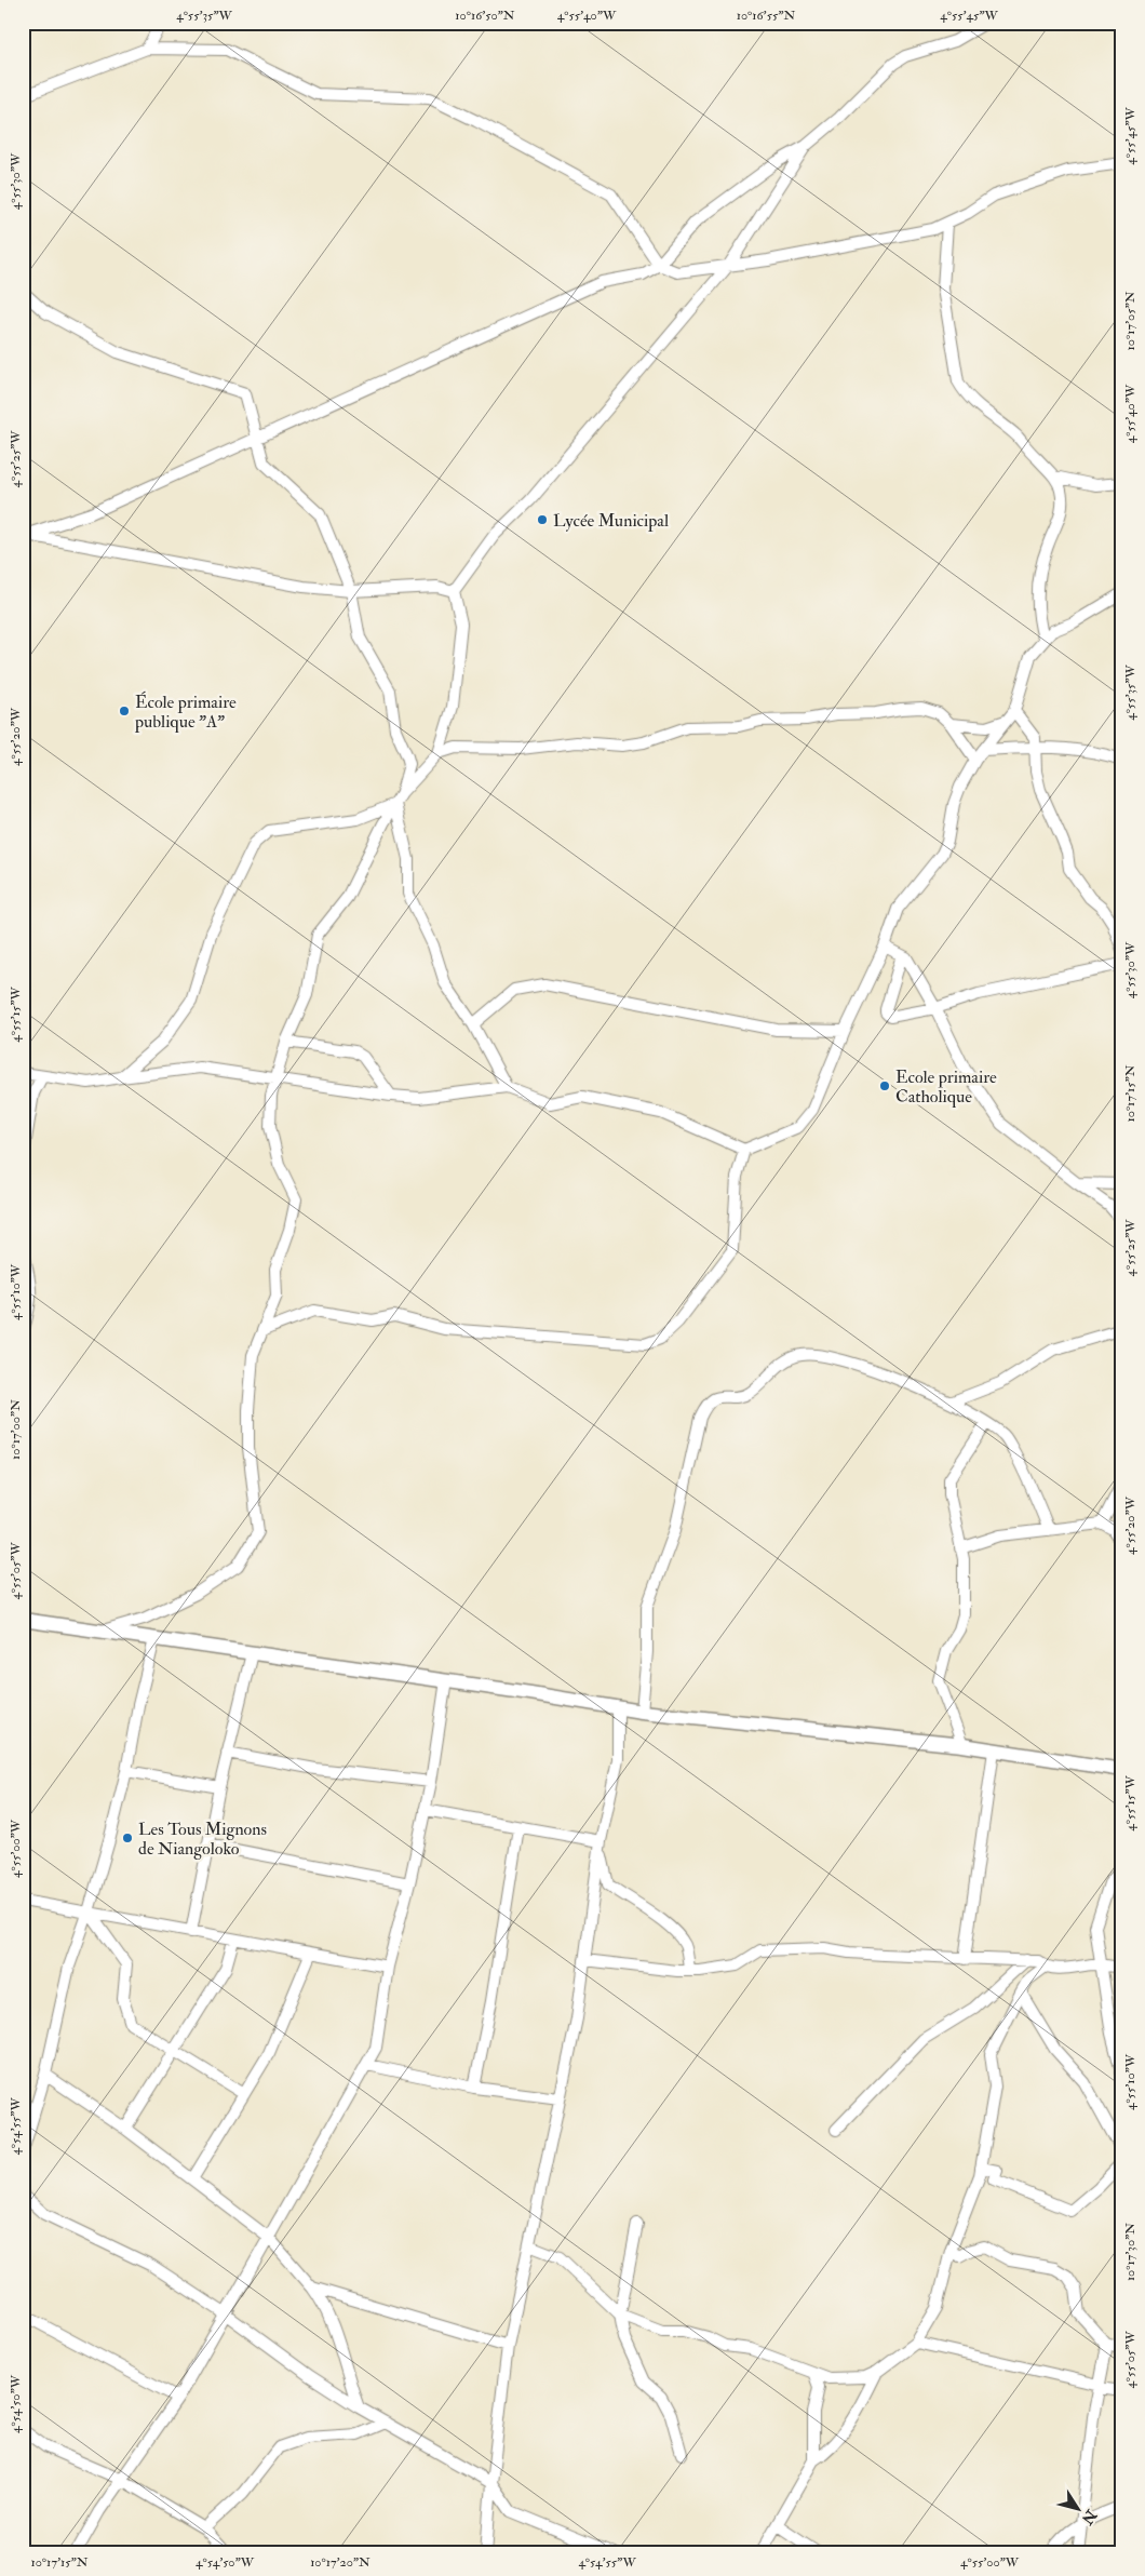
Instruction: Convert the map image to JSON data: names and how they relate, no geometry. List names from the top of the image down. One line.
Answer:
{"places":["Lycée Municipal","École primaire publique \"A\"","Ecole primaire Catholique","Les Tous Mignons de Niangoloko"],"north":"bottom right","coordinates":["4°55'35\"W","10°16'50\"N","4°55'40\"W","10°16'55\"N","4°55'45\"W","4°55'30\"W","10°17'05\"N","4°55'25\"W","4°55'20\"W","4°55'15\"W","10°17'15\"N","4°55'10\"W","10°17'00\"N","4°55'05\"W","4°55'00\"W","4°54'55\"W","10°17'30\"N","4°54'50\"W","10°17'20\"N"]}
